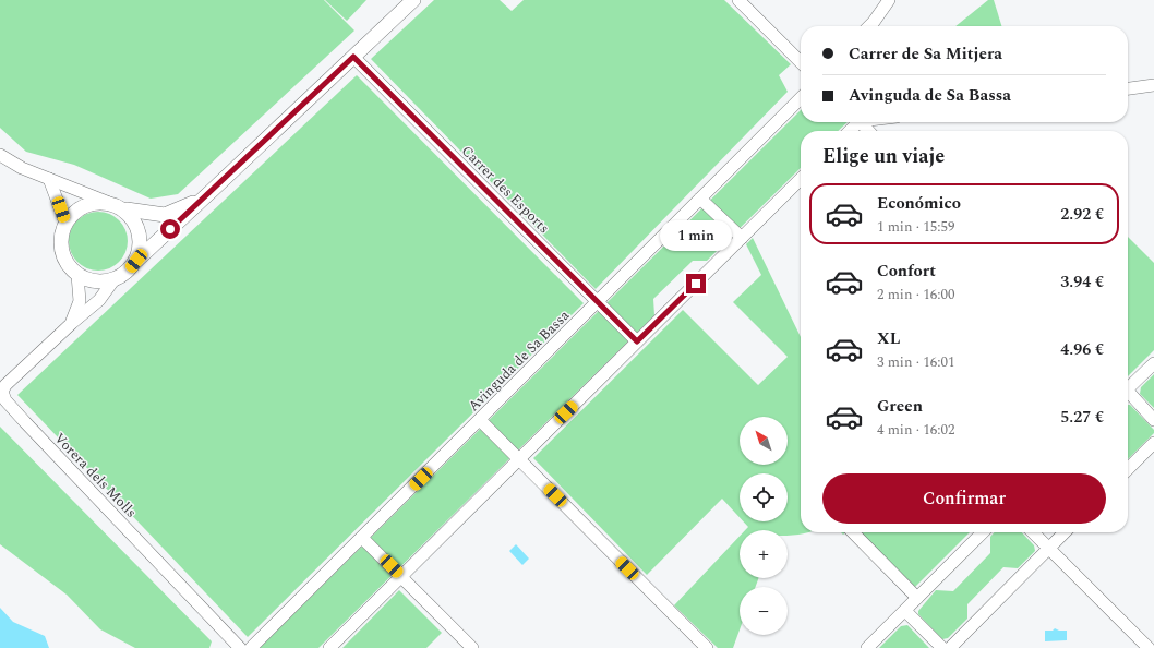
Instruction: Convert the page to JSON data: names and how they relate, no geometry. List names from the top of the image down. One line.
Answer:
{"streets":{"street":["Carrer des Esports","Avinguda de Sa Bassa","Vorera dels Molls"]},"crossings":[["Carrer des Esports","Avinguda de Sa Bassa"]],"north":"top left","page":{"banner":["Carrer de Sa Mitjera","Avinguda de Sa Bassa"],"heading":"Elige un viaje","list":[{"name":"Económico","note":"1 min · 15:59","value":"2.92 €"},{"name":"Confort","note":"2 min · 16:00","value":"3.94 €"},{"name":"XL","note":"3 min · 16:01","value":"4.96 €"},{"name":"Green","note":"4 min · 16:02","value":"5.27 €"}],"bubble":"1 min","map_buttons":["+","−"],"buttons":"Confirmar"}}
